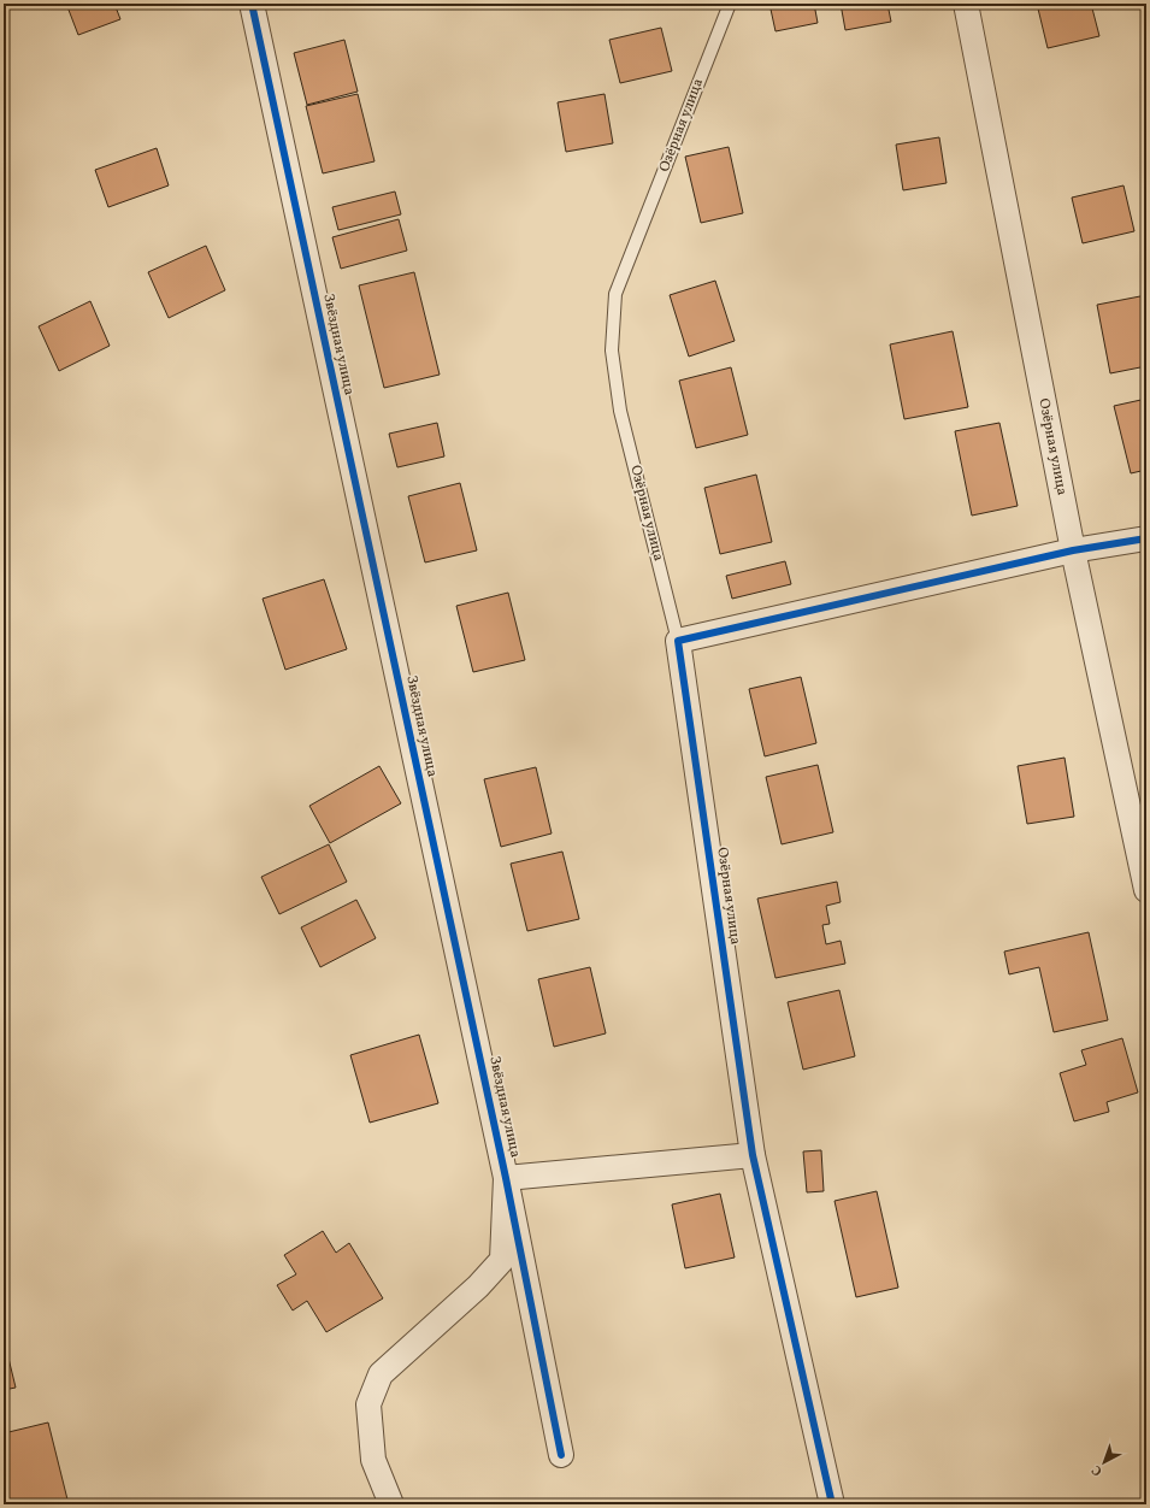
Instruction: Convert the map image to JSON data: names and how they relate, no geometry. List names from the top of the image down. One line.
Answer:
{"streets":{"street":["Озёрная улица","Звёздная улица"]},"north":"bottom left"}
